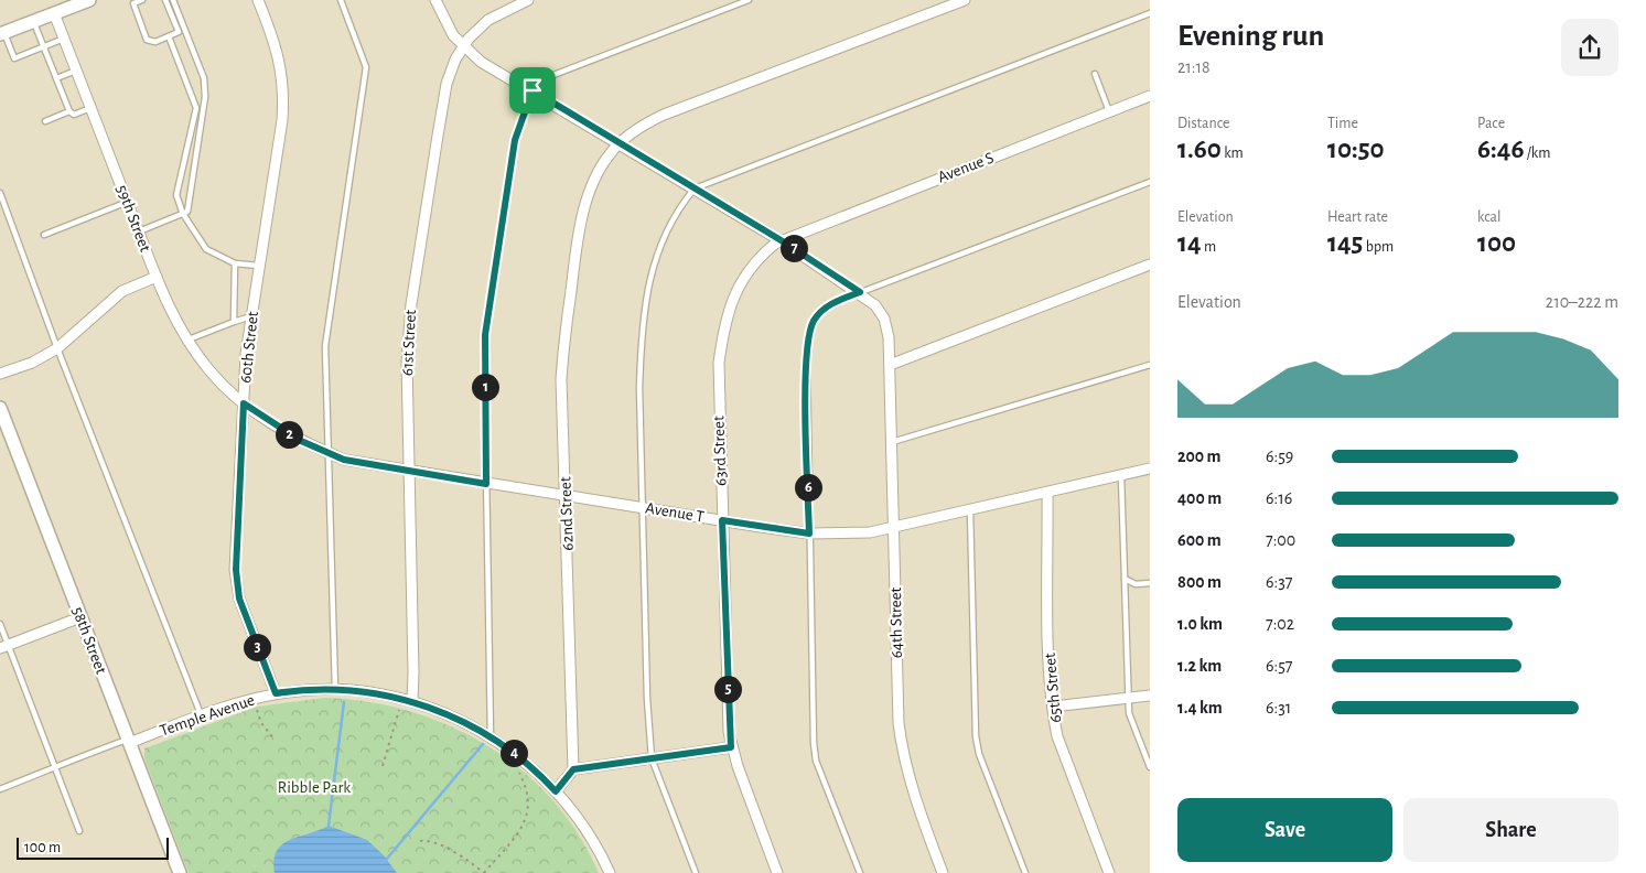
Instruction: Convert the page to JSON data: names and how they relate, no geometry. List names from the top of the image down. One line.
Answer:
{"streets":{"street":["Avenue S","59th Street","61st Street","60th Street","63rd Street","Avenue T","62nd Street","64th Street","58th Street","65th Street","Temple Avenue"]},"crossings":[["Avenue S","63rd Street"],["Avenue S","64th Street"],["59th Street","60th Street"],["59th Street","Avenue T"],["61st Street","Avenue T"],["61st Street","64th Street"],["61st Street","Temple Avenue"],["60th Street","Avenue T"],["60th Street","Temple Avenue"],["63rd Street","Avenue T"],["63rd Street","64th Street"],["Avenue T","62nd Street"],["Avenue T","64th Street"],["Avenue T","65th Street"],["62nd Street","64th Street"],["58th Street","Temple Avenue"]],"parks":["Ribble Park"],"scale_bar":"100 m","page":{"heading":["Evening run","21:18"],"stats":[["Distance","1.60 km"],["Time","10:50"],["Pace","6:46 /km"],["Elevation","14 m"],["Heart rate","145 bpm"],["kcal","100"]],"pins":["7","1","2","6","3","5","4"],"chart":["Elevation","210–222 m"],"list":[{"name":"200 m","note":"6:59"},{"name":"400 m","note":"6:16"},{"name":"600 m","note":"7:00"},{"name":"800 m","note":"6:37"},{"name":"1.0 km","note":"7:02"},{"name":"1.2 km","note":"6:57"},{"name":"1.4 km","note":"6:31"}],"buttons":["Save","Share"],"scale":"100 m"}}
